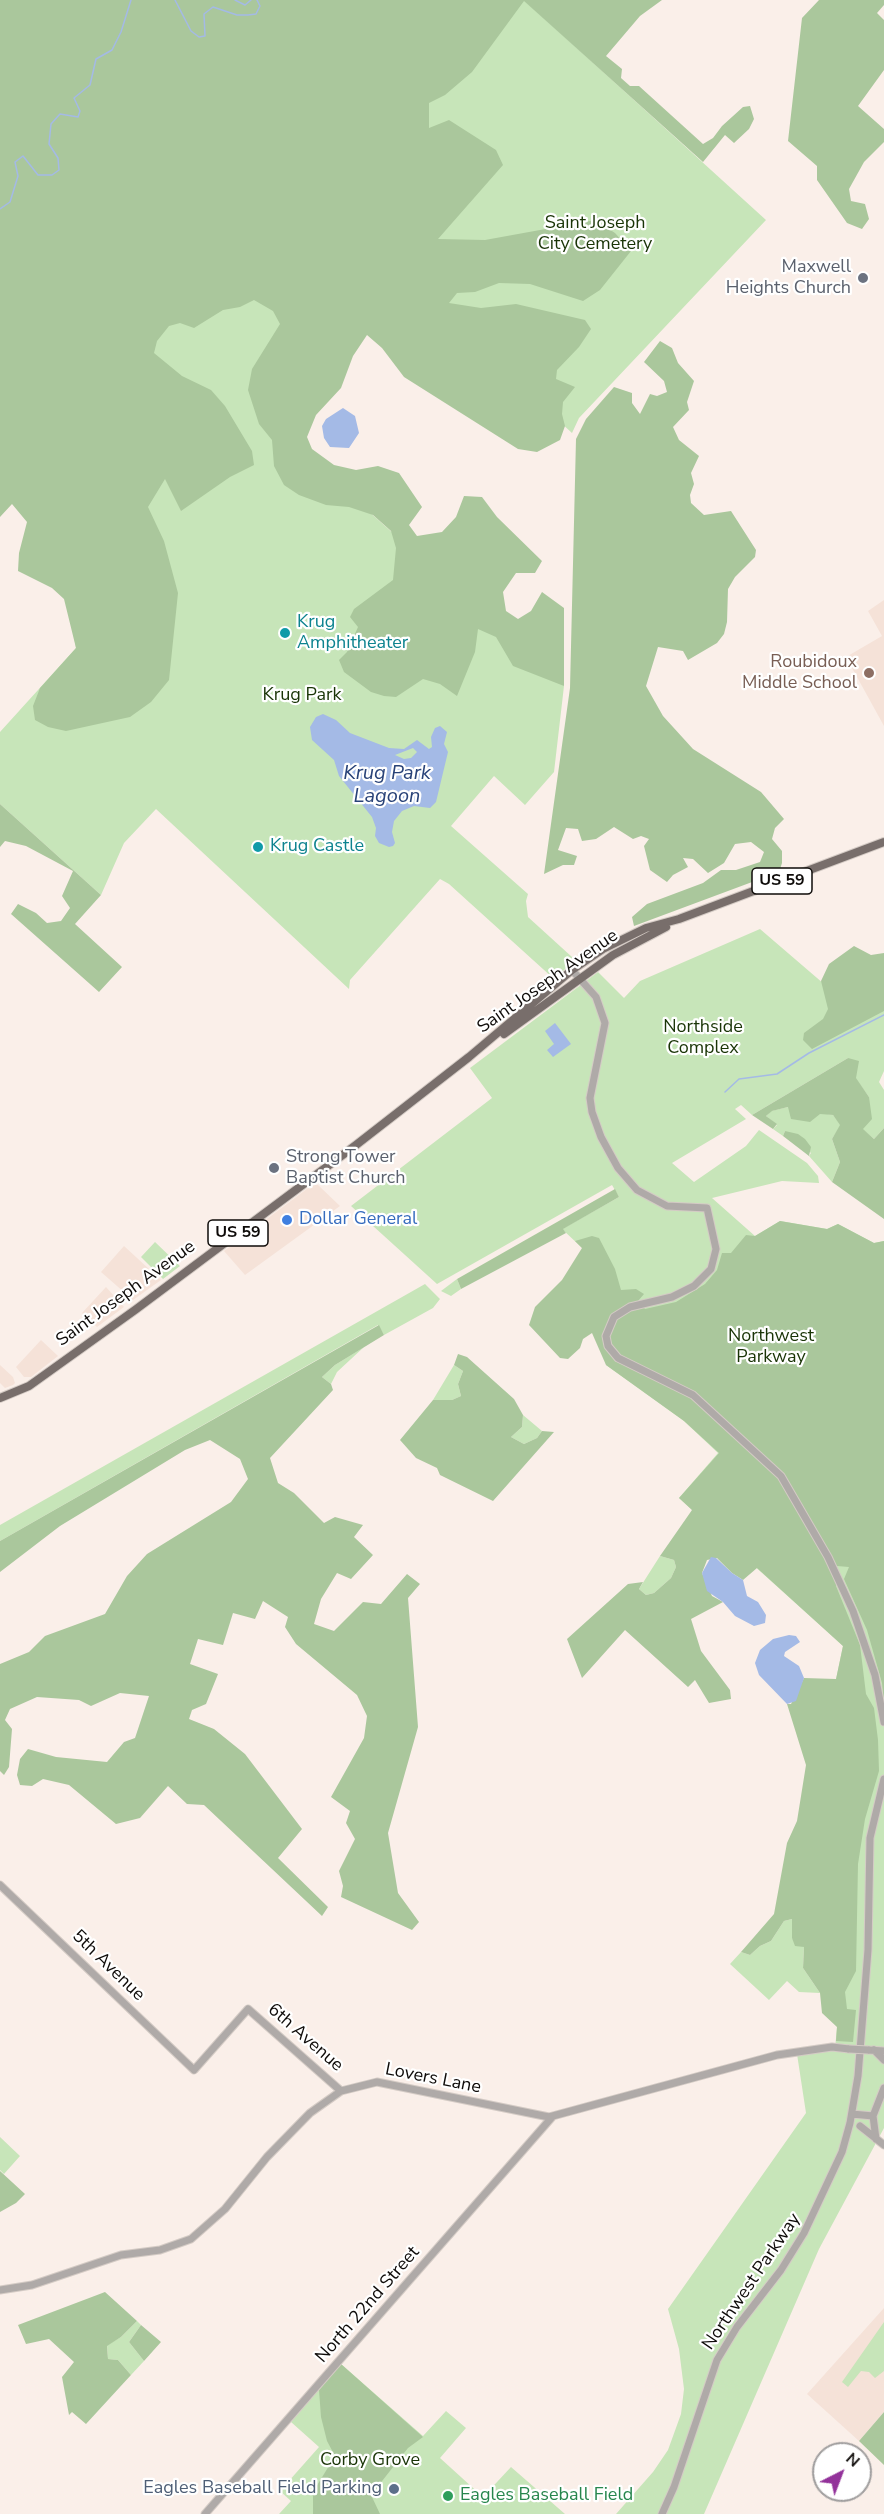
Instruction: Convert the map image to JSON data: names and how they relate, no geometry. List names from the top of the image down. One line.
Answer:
{"streets":{"main road":["US 59","Saint Joseph Avenue"],"street":["5th Avenue","6th Avenue","Lovers Lane","Northwest Parkway","North 22nd Street"]},"crossings":[["5th Avenue","6th Avenue"],["6th Avenue","Lovers Lane"],["Lovers Lane","North 22nd Street"]],"water":["Krug Park Lagoon"],"parks":["Saint Joseph City Cemetery","Krug Park","Northside Complex","Northwest Parkway","Corby Grove"],"places":["Maxwell Heights Church","Krug Amphitheater","Roubidoux Middle School","Krug Castle","Strong Tower Baptist Church","Dollar General","Eagles Baseball Field Parking","Eagles Baseball Field"],"north":"top right"}
